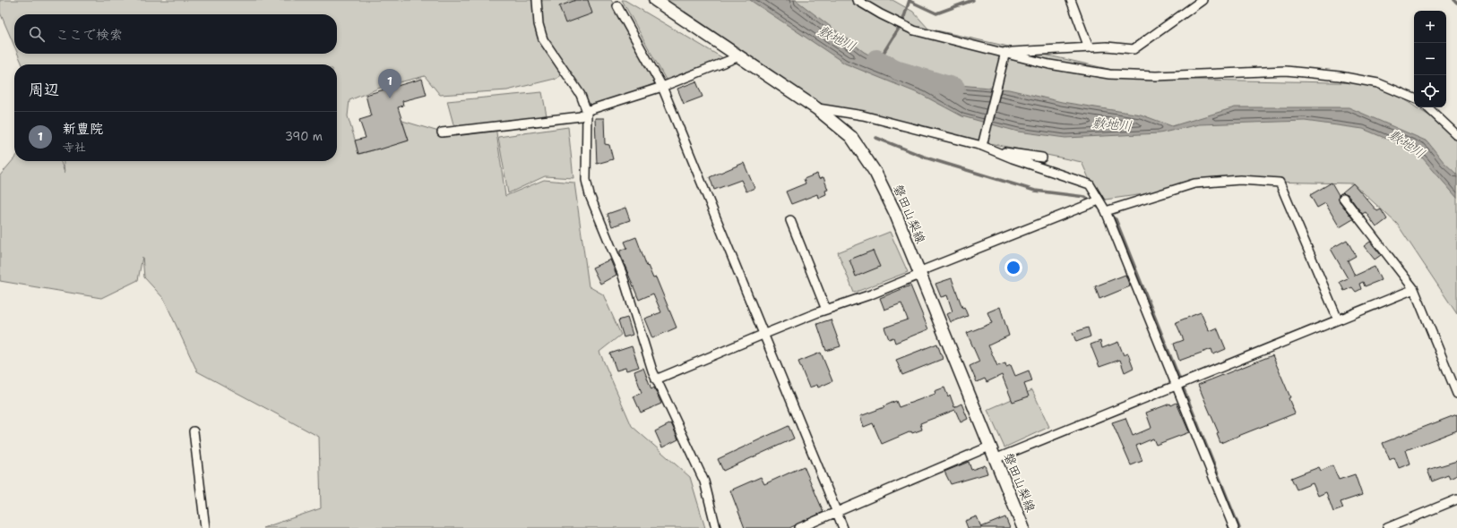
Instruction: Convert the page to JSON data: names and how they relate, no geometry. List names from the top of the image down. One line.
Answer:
{"streets":{"main road":["磐田山梨線"]},"water":["敷地川"],"page":{"map_buttons":["+","−"],"search":"ここで検索","heading":"周辺","pins":"1","list":[{"mark":"1","name":"新豊院","note":"寺社","value":"390 m"}]}}
